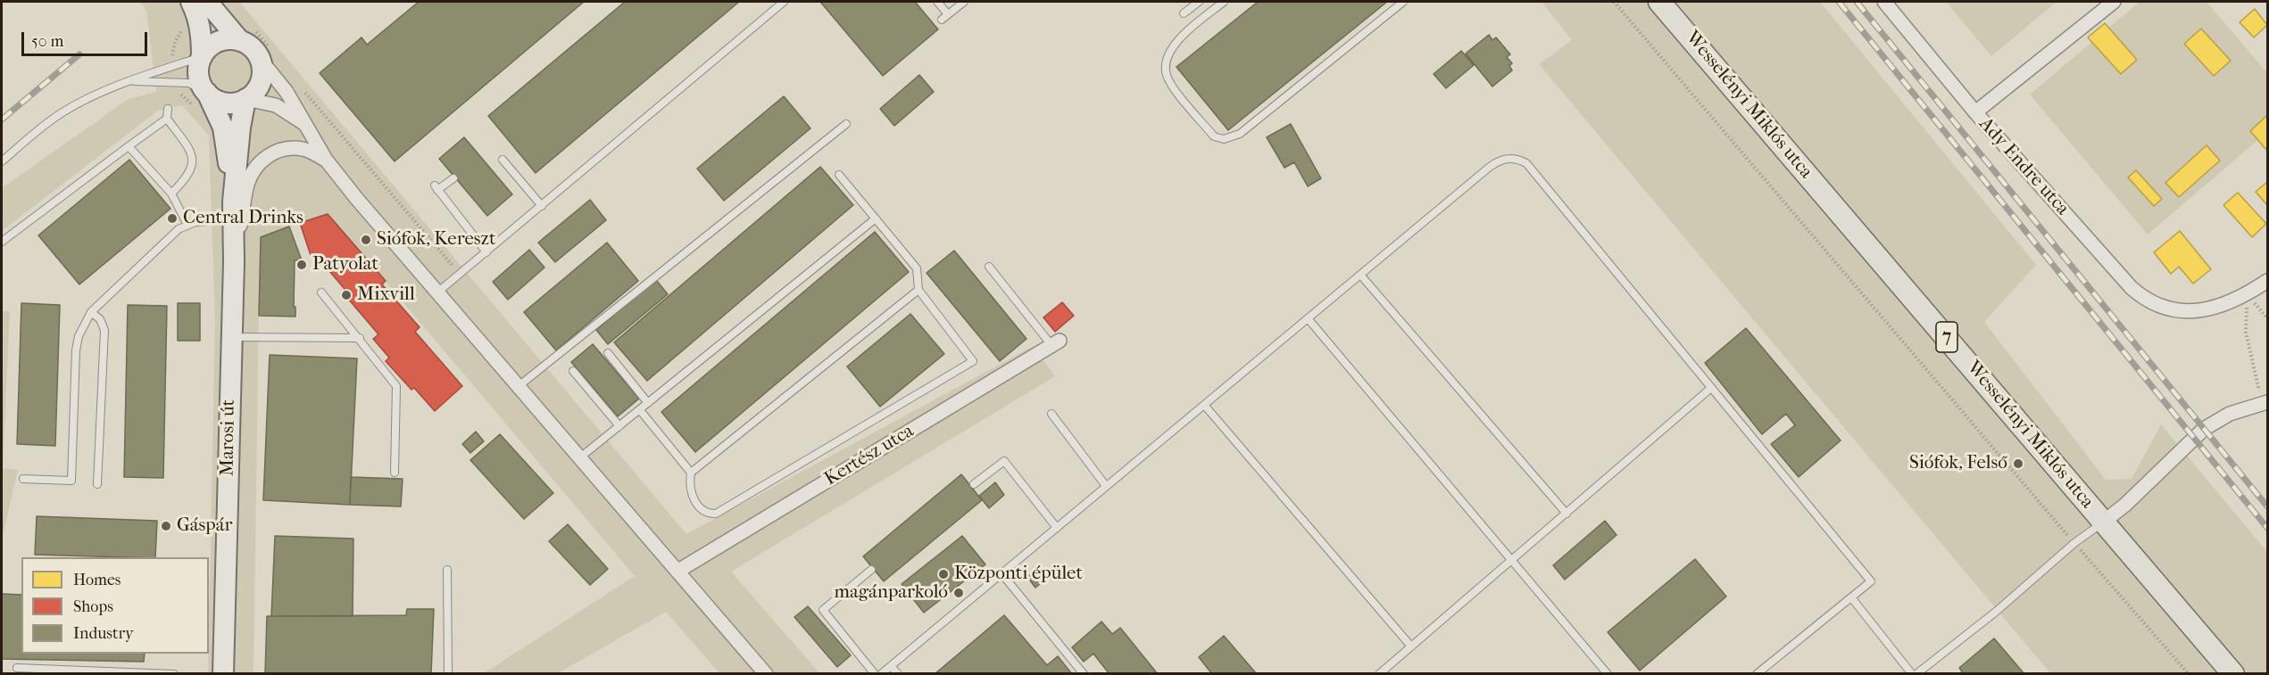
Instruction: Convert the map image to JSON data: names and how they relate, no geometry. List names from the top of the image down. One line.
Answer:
{"streets":{"main road":["Wesselényi Miklós utca","7"],"street":["Ady Endre utca","Marosi út","Kertész utca"]},"places":["Central Drinks","Siófok, Kereszt","Patyolat","Mixvill","Siófok, Felső","Gáspár","Központi épület","magánparkoló"],"legend":["Homes","Shops","Industry"],"scale_bar":"50 m"}
